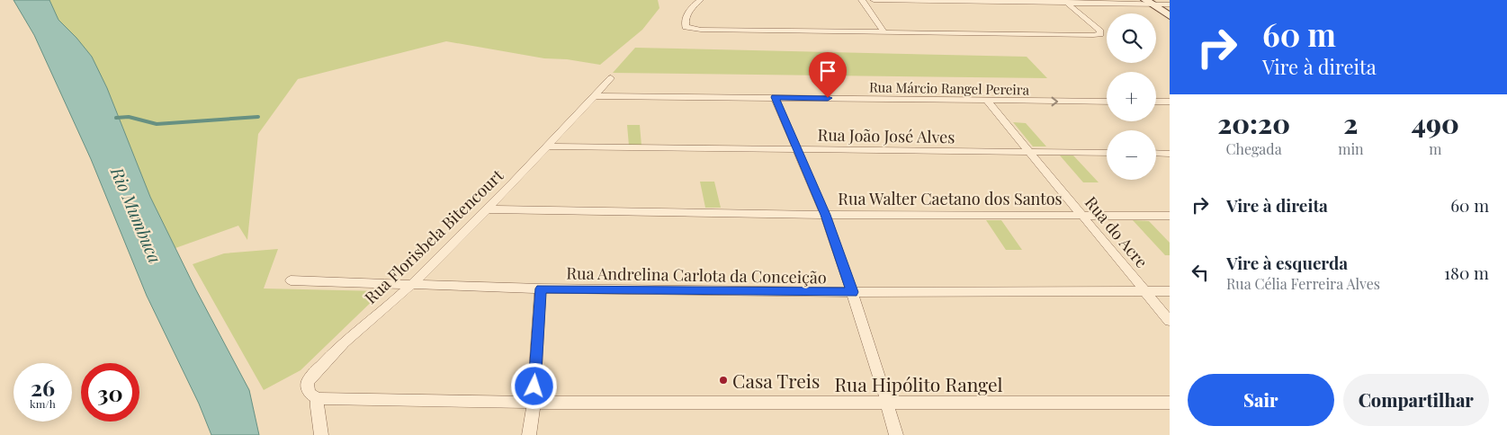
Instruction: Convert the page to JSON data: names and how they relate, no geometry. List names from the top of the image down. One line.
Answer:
{"streets":{"street":["Rua Márcio Rangel Pereira","Rua João José Alves","Rua Walter Caetano dos Santos","Rua do Acre","Rua Florisbela Bitencourt","Rua Andrelina Carlota da Conceição","Rua Hipólito Rangel"]},"crossings":[["Rua Márcio Rangel Pereira","Rua do Acre"],["Rua Márcio Rangel Pereira","Rua Florisbela Bitencourt"],["Rua João José Alves","Rua do Acre"],["Rua João José Alves","Rua Florisbela Bitencourt"],["Rua Walter Caetano dos Santos","Rua do Acre"],["Rua Walter Caetano dos Santos","Rua Florisbela Bitencourt"],["Rua do Acre","Rua Andrelina Carlota da Conceição"],["Rua Florisbela Bitencourt","Rua Andrelina Carlota da Conceição"],["Rua Florisbela Bitencourt","Rua Hipólito Rangel"]],"water":["Rio Mumbuca"],"places":["Casa Treis"],"page":{"turn":["60 m","Vire à direita"],"map_buttons":["+","−"],"eta":["20:20","Chegada","2","min","490","m"],"list":[{"name":"Vire à direita","value":"60 m"},{"name":"Vire à esquerda","note":"Rua Célia Ferreira Alves","value":"180 m"}],"speed":"26 km/h","limit":"30","buttons":["Sair","Compartilhar"]}}
